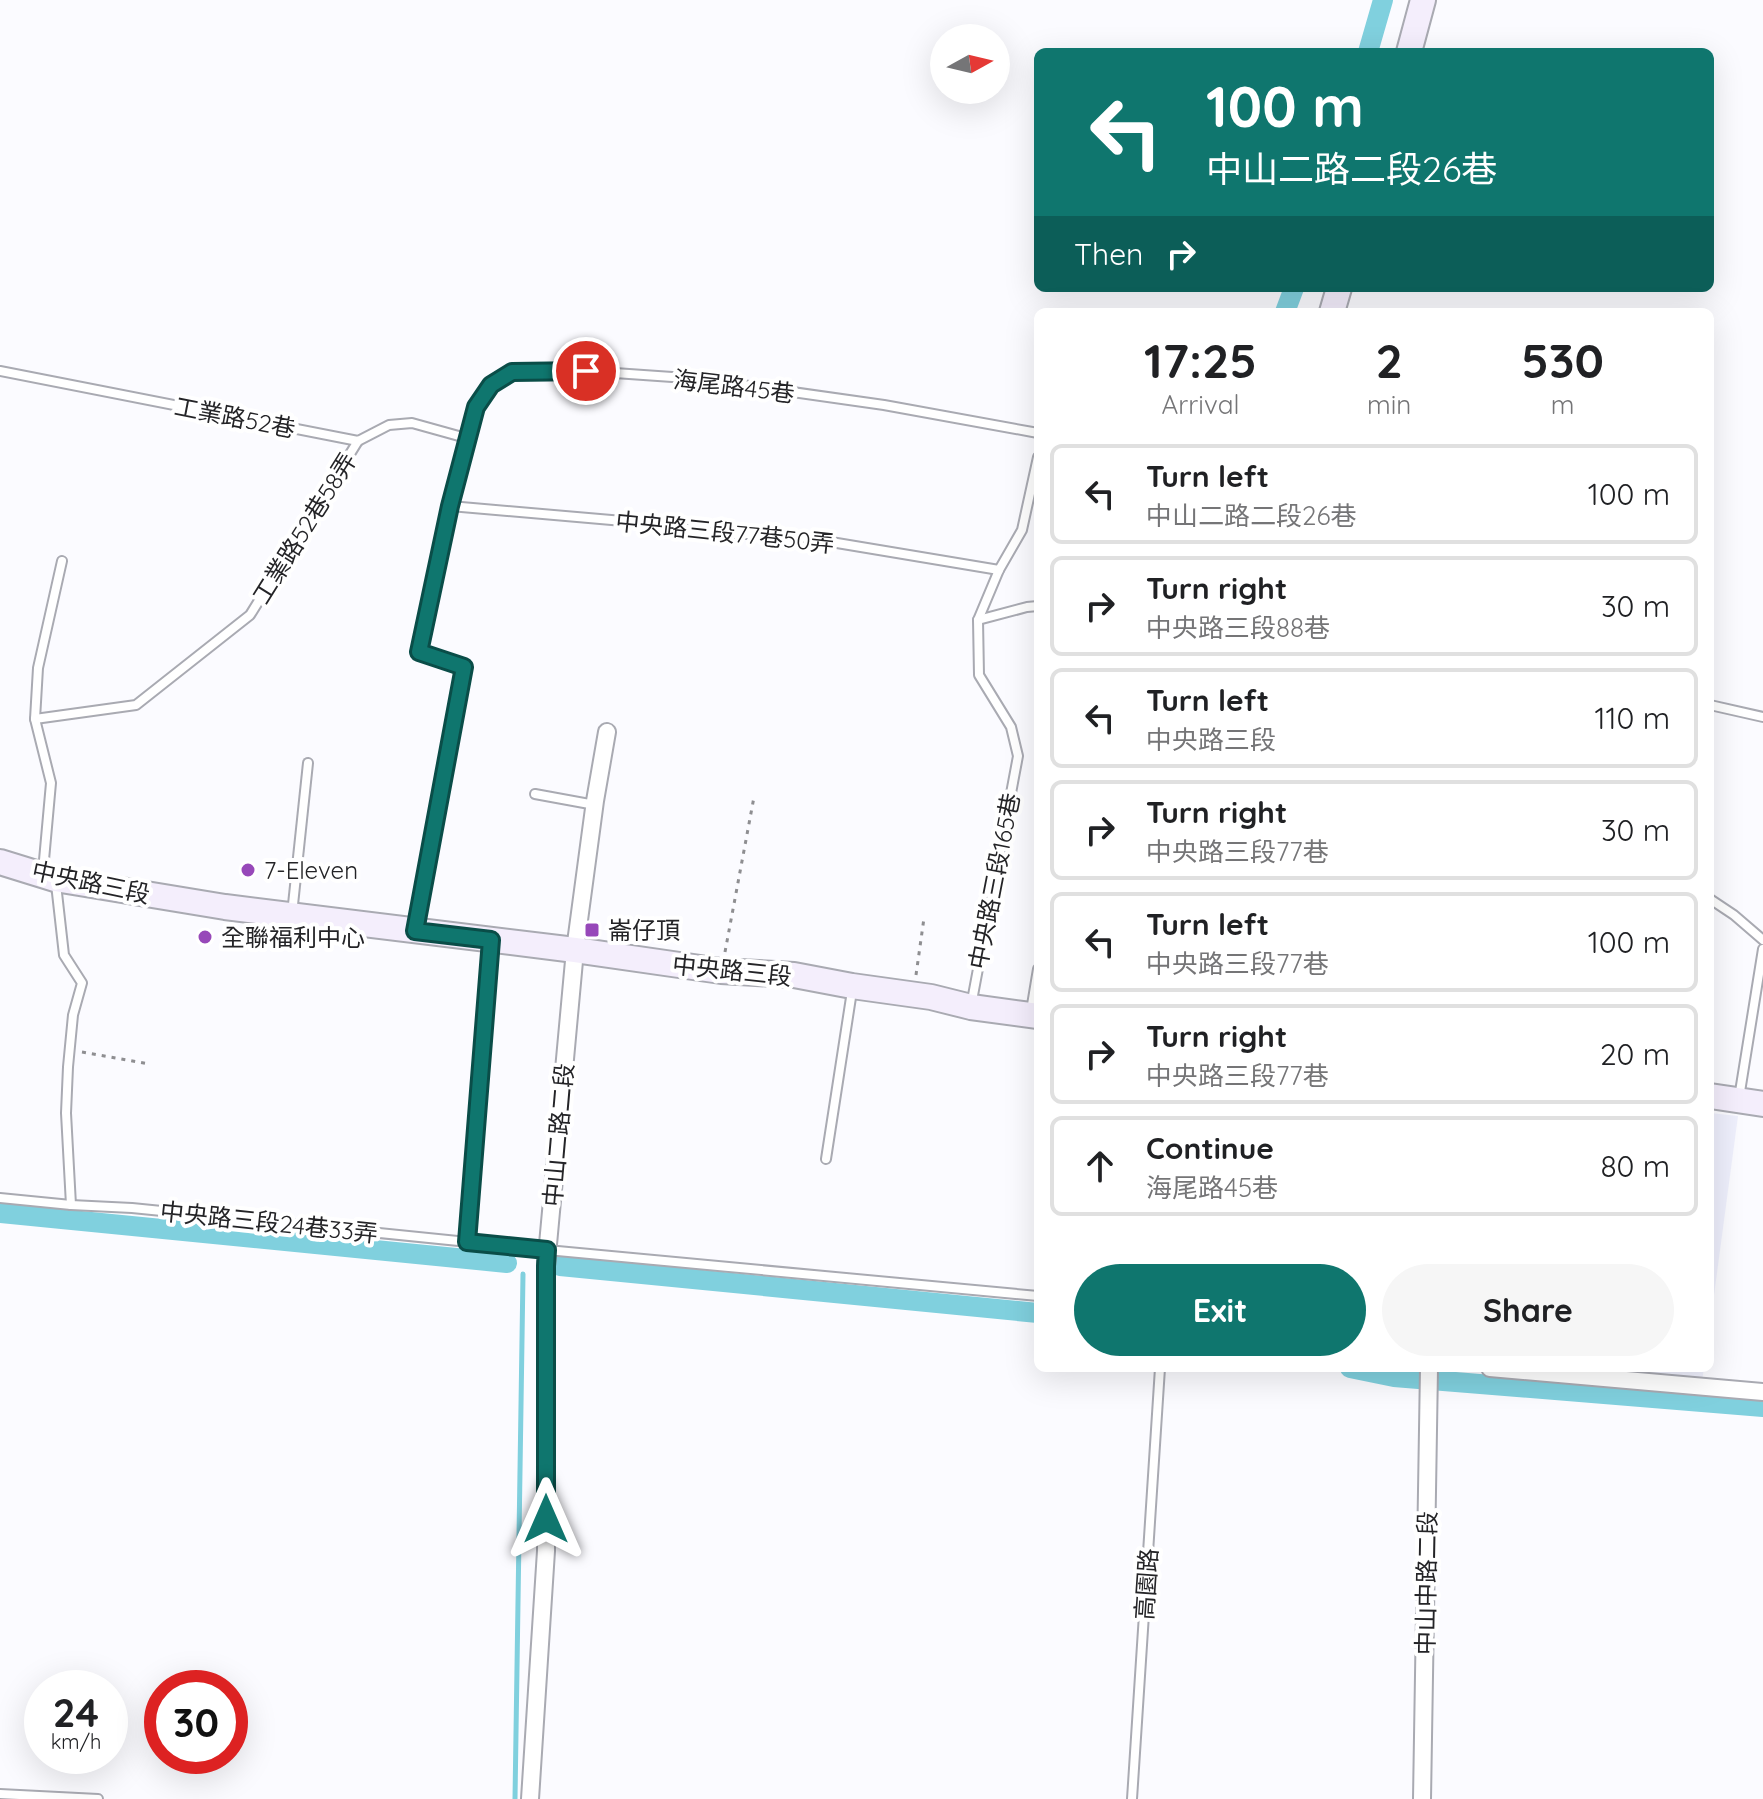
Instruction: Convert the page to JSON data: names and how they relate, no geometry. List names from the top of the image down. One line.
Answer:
{"streets":{"street":["中央路三段","中山二路二段","中山中路二段"],"lane":["海尾路45巷","工業路52巷","工業路52巷58弄","中央路三段77巷50弄","中央路三段165巷","中央路三段24巷33弄","高園路"]},"crossings":[["海尾路45巷","中央路三段77巷50弄"],["海尾路45巷","中央路三段"],["工業路52巷","工業路52巷58弄"],["中央路三段165巷","中央路三段"],["中央路三段","中山二路二段"],["中山二路二段","中央路三段24巷33弄"]],"places":{"other":["7-Eleven","全聯福利中心"],"transit":["崙仔頂"]},"north":"right","page":{"turn":["100 m","中山二路二段26巷"],"then":"Then","eta":["17:25","Arrival","2","min","530","m"],"list":[{"name":"Turn left","note":"中山二路二段26巷","value":"100 m"},{"name":"Turn right","note":"中央路三段88巷","value":"30 m"},{"name":"Turn left","note":"中央路三段","value":"110 m"},{"name":"Turn right","note":"中央路三段77巷","value":"30 m"},{"name":"Turn left","note":"中央路三段77巷","value":"100 m"},{"name":"Turn right","note":"中央路三段77巷","value":"20 m"},{"name":"Continue","note":"海尾路45巷","value":"80 m"}],"buttons":["Exit","Share"],"speed":"24 km/h","limit":"30"}}
